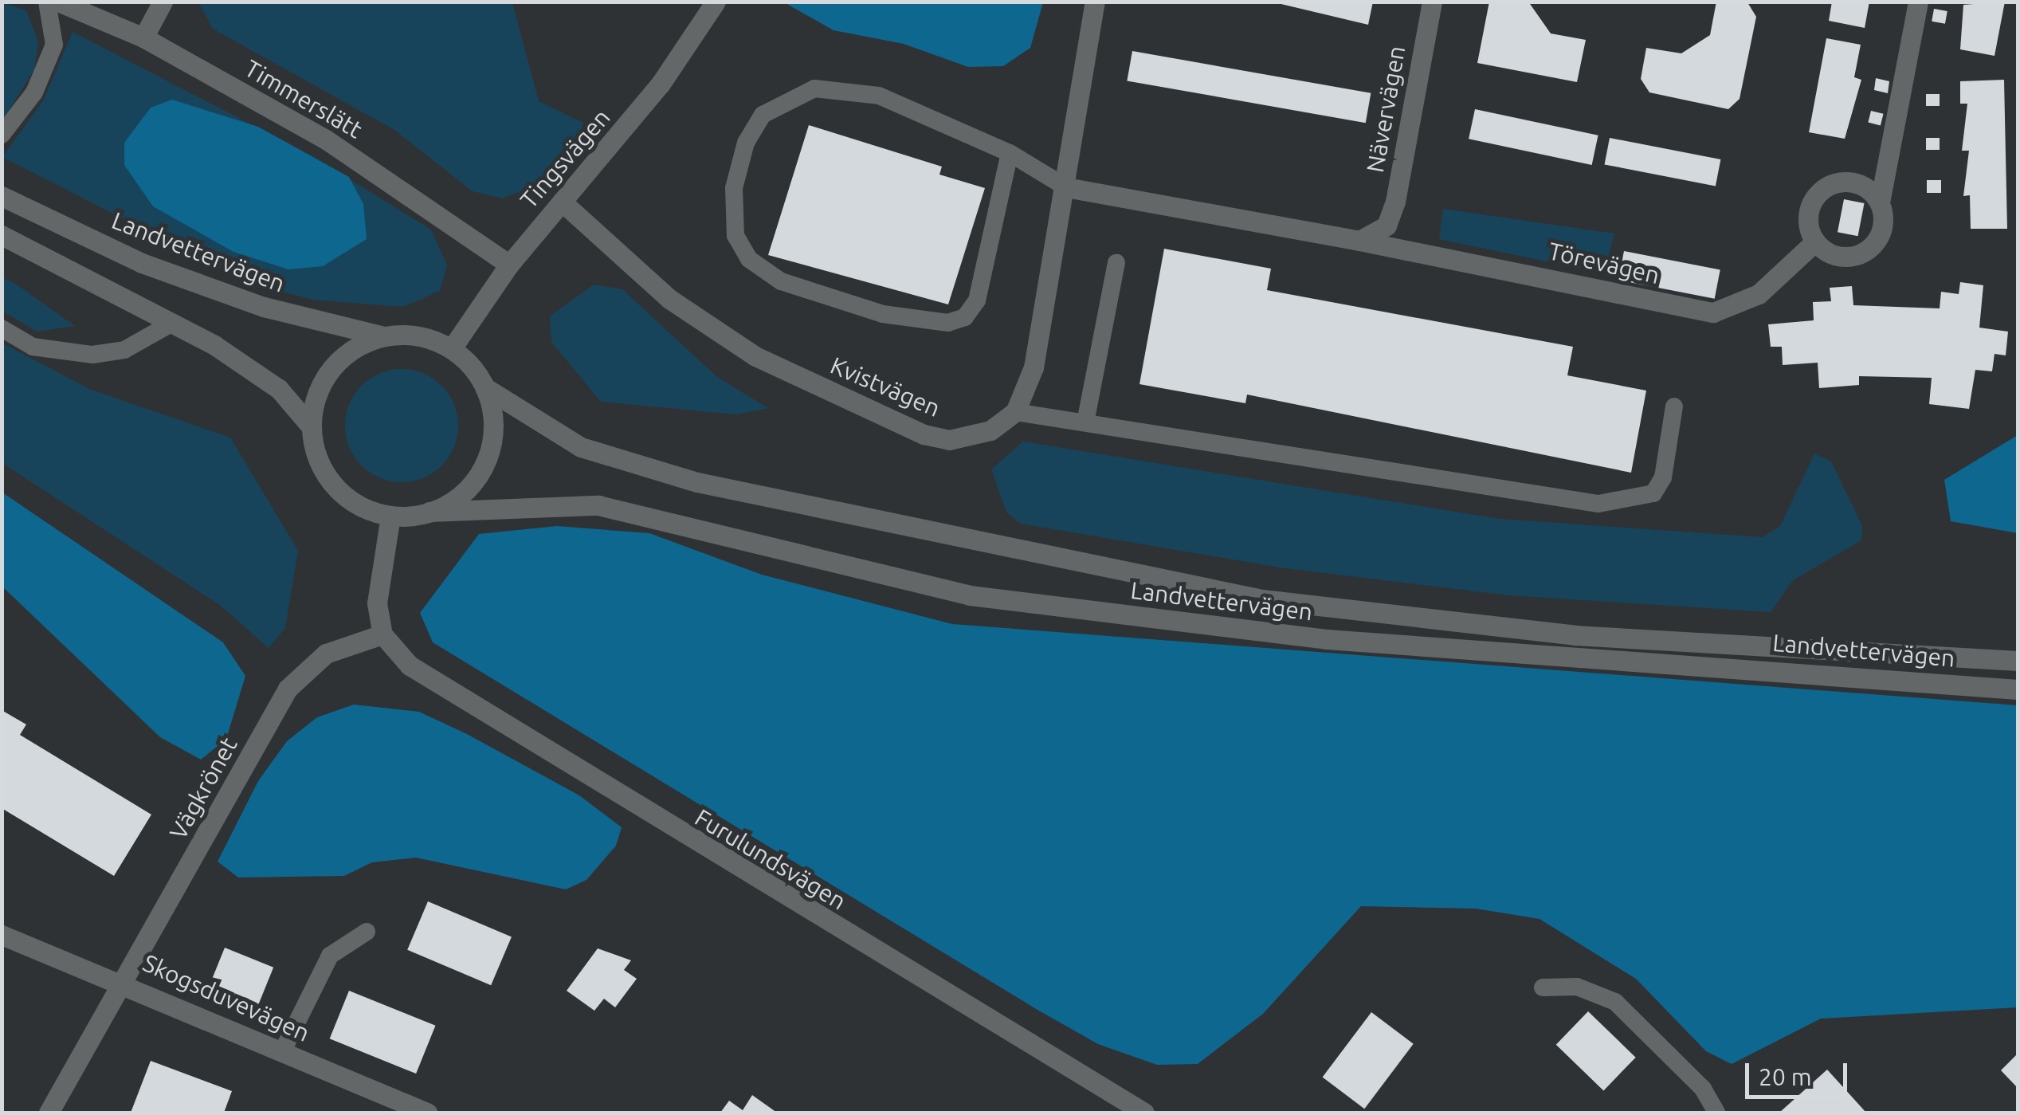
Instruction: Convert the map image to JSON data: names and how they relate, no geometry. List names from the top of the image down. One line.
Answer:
{"streets":{"street":["Timmerslätt","Nävervägen","Tingsvägen","Landvettervägen","Törevägen","Kvistvägen","Vägkrönet","Furulundsvägen","Skogsduvevägen"]},"crossings":[["Timmerslätt","Tingsvägen"],["Nävervägen","Törevägen"],["Tingsvägen","Landvettervägen"],["Tingsvägen","Kvistvägen"],["Vägkrönet","Furulundsvägen"],["Vägkrönet","Skogsduvevägen"]],"scale_bar":"20 m"}
